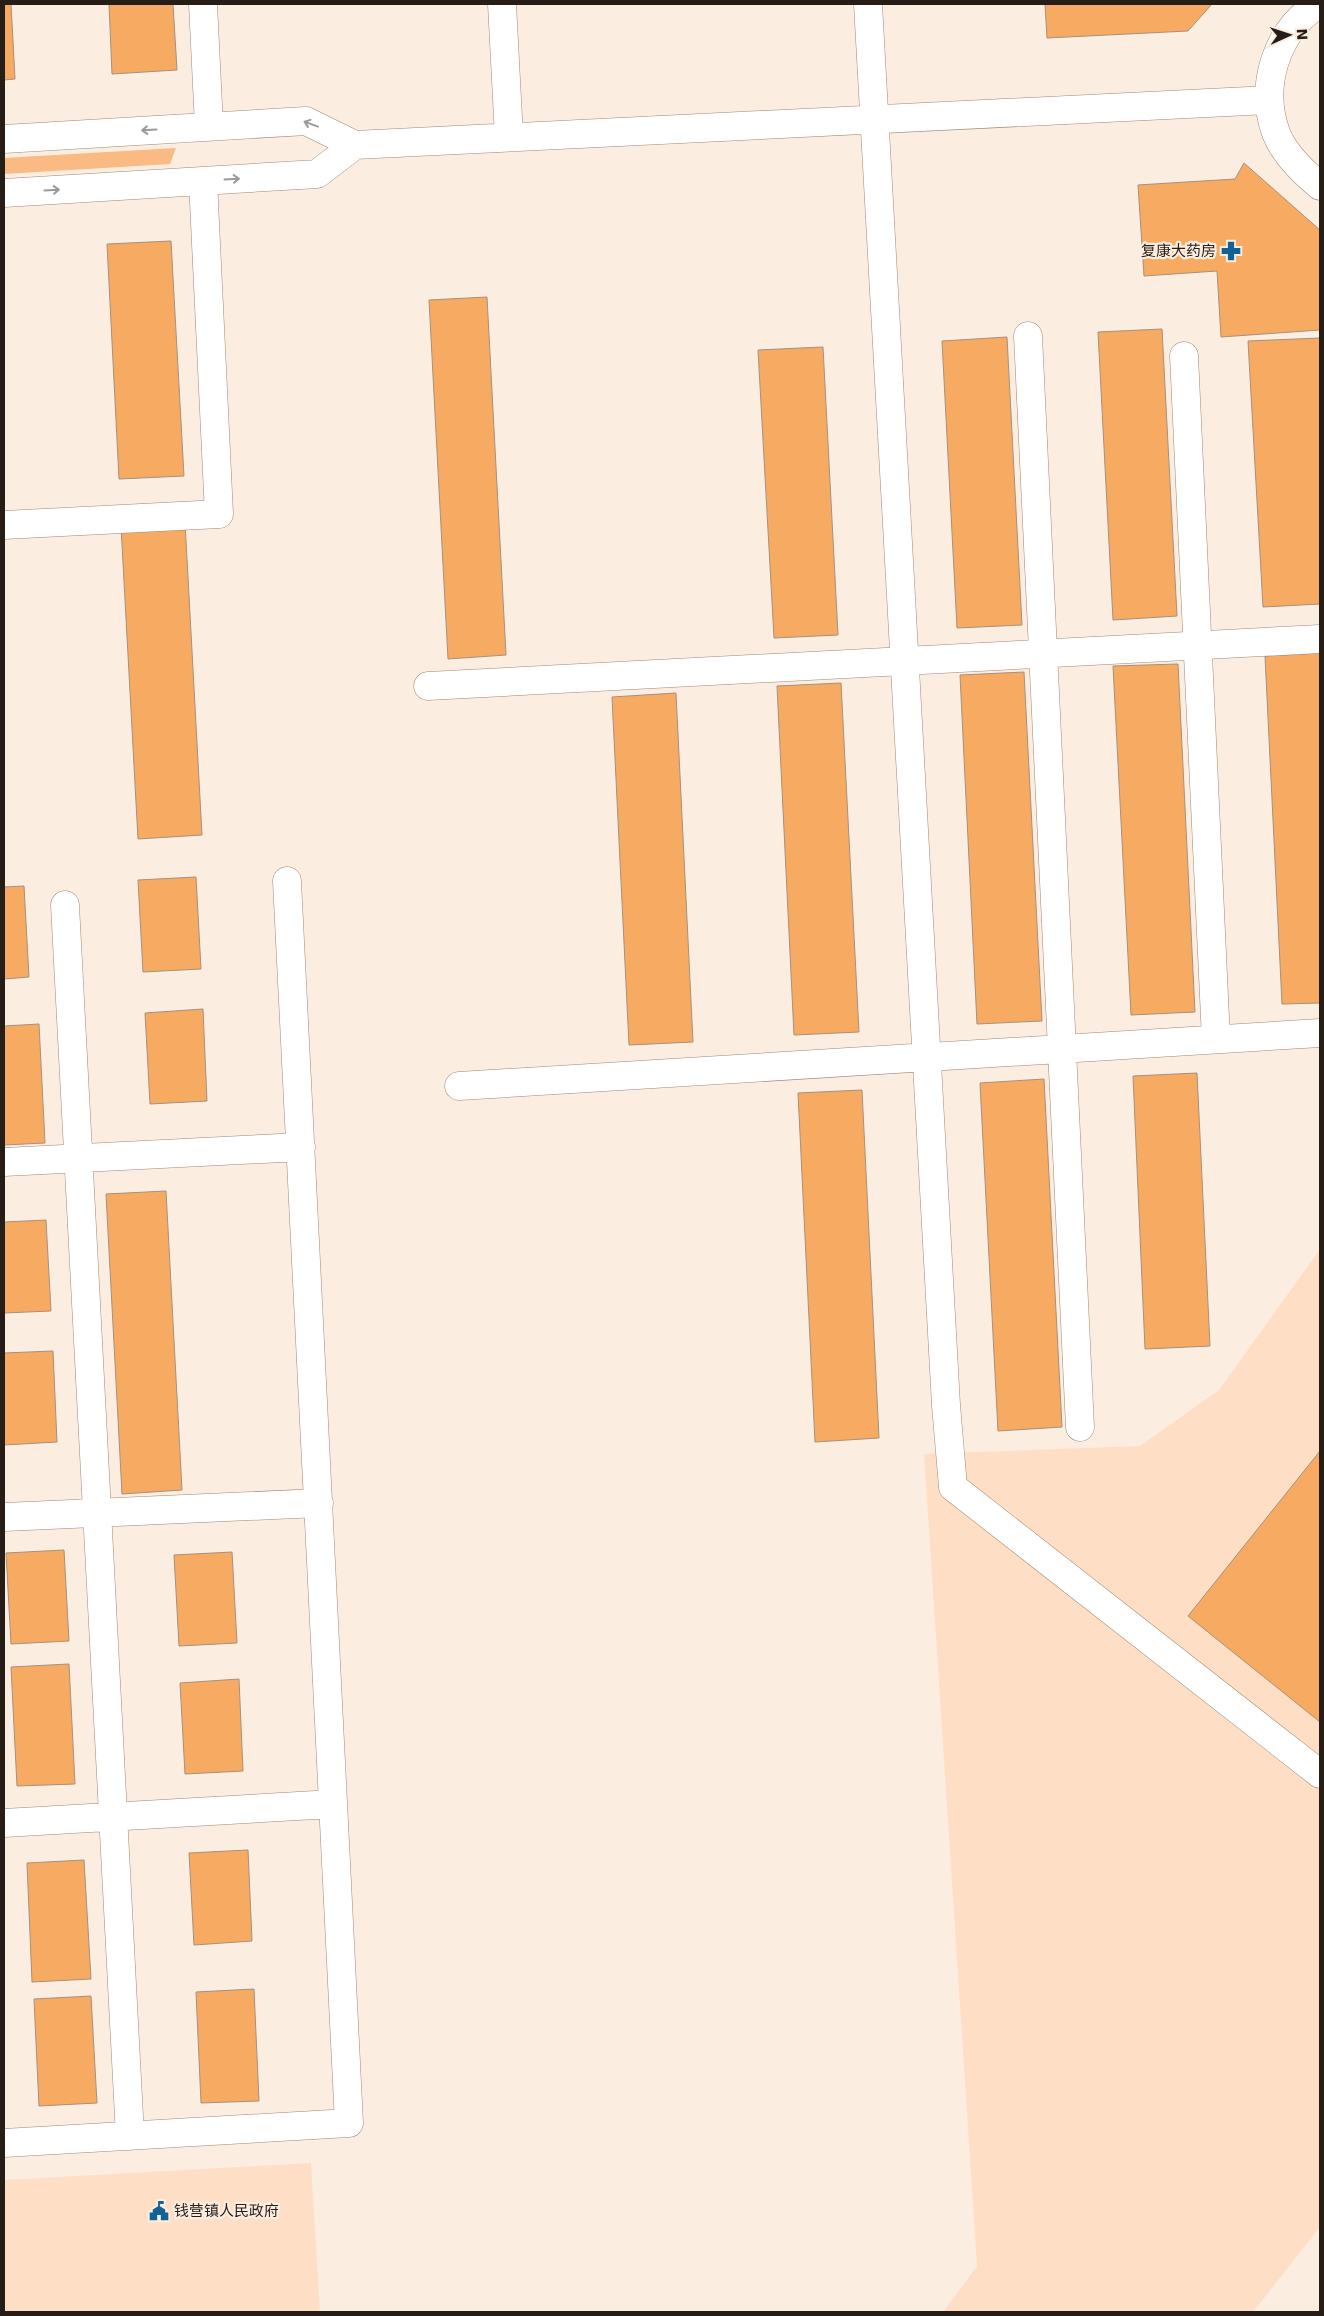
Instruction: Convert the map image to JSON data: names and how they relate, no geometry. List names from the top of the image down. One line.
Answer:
{"places":{"pharmacy":["复康大药房"],"public building":["钱营镇人民政府"]},"north":"right"}
